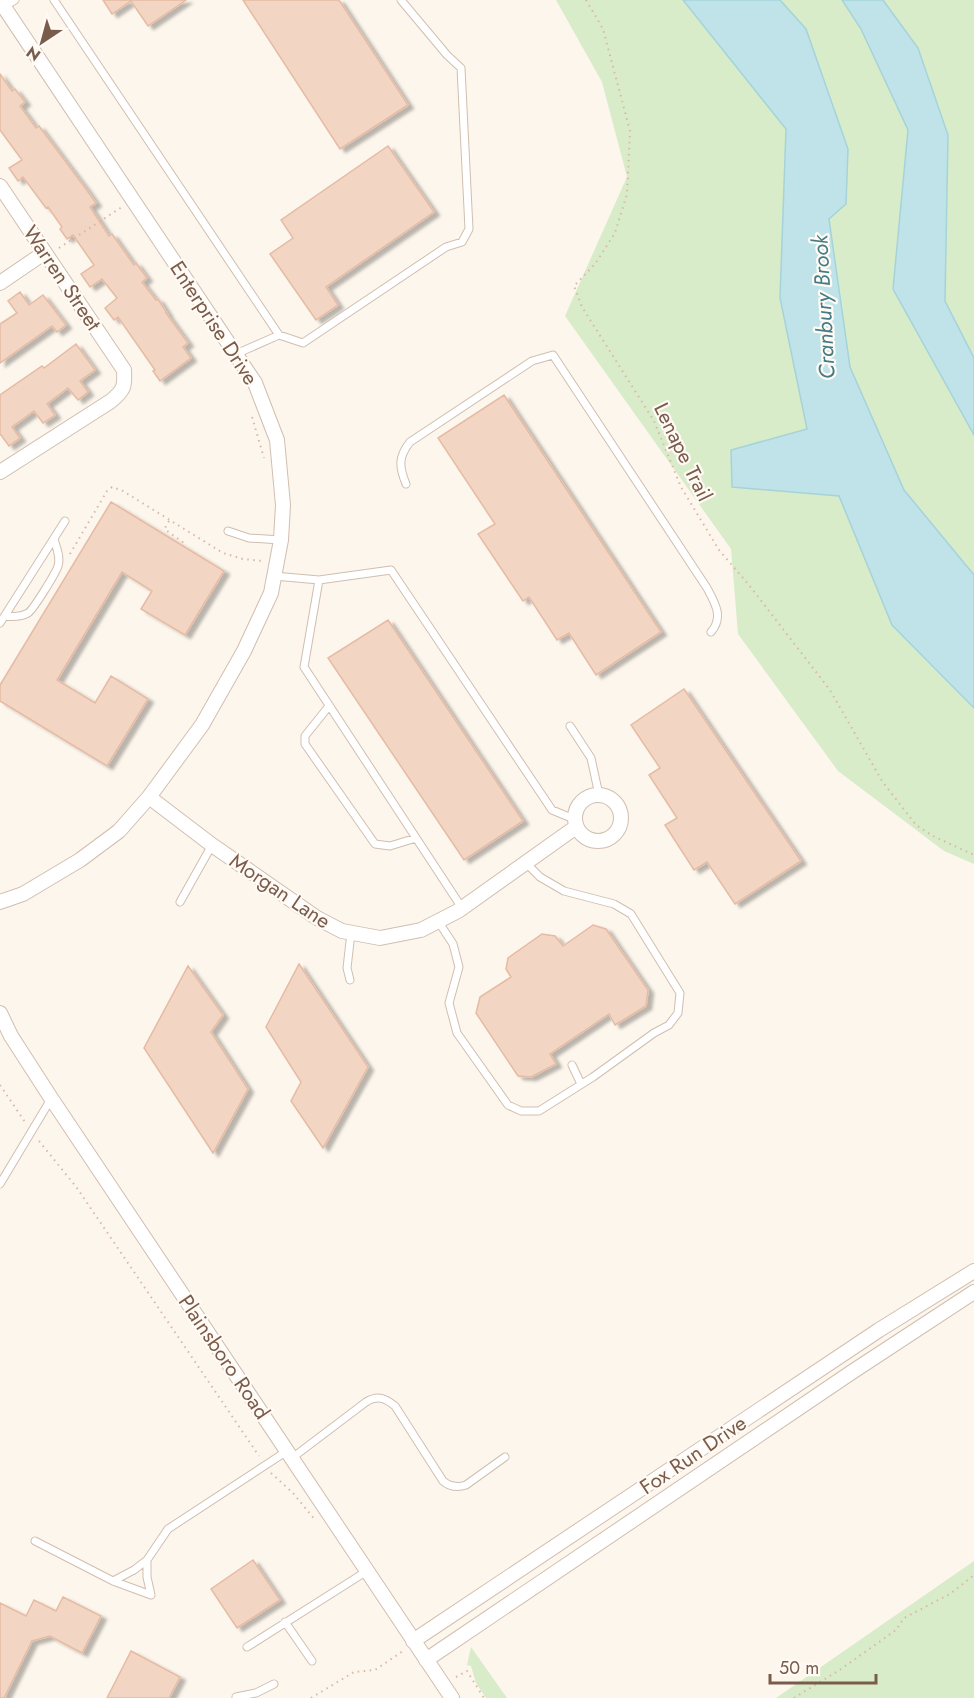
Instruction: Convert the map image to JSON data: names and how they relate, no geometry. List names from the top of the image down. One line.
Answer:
{"streets":{"street":["Warren Street","Enterprise Drive","Morgan Lane","Plainsboro Road","Fox Run Drive"],"path":["Lenape Trail"]},"crossings":[["Enterprise Drive","Morgan Lane"],["Plainsboro Road","Fox Run Drive"]],"water":["Cranbury Brook"],"scale_bar":"50 m","north":"bottom left"}
